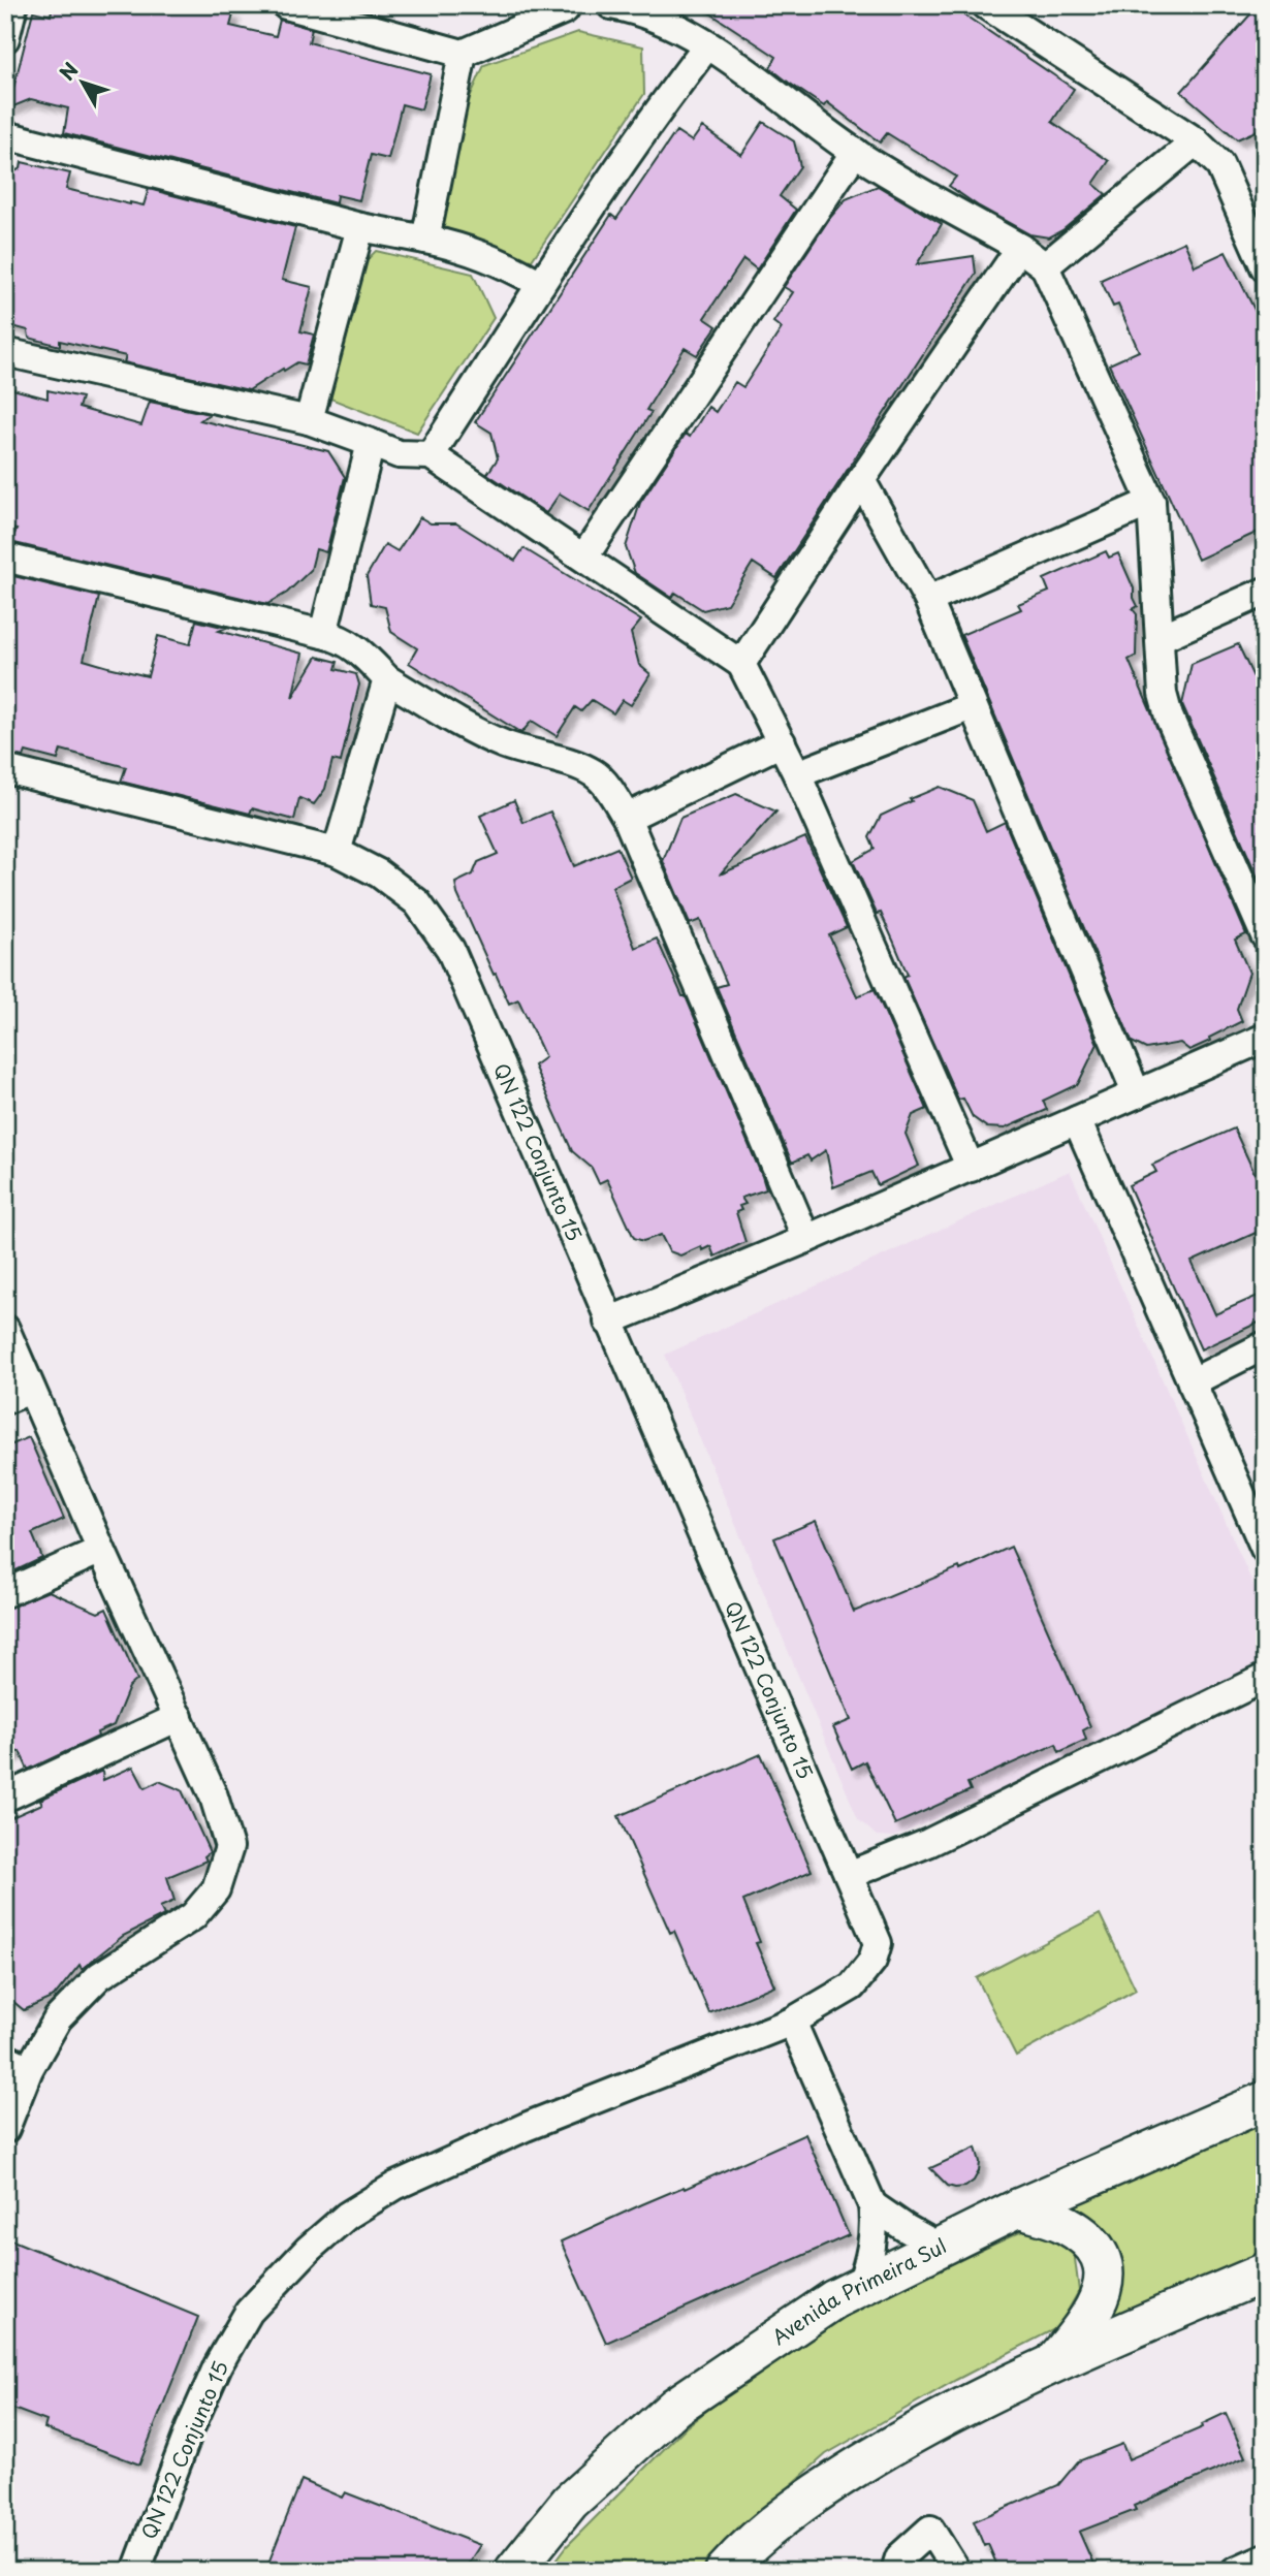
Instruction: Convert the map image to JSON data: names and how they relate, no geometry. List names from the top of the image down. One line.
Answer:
{"streets":{"main road":["Avenida Primeira Sul"],"street":["QN 122 Conjunto 15"]},"north":"top left"}
